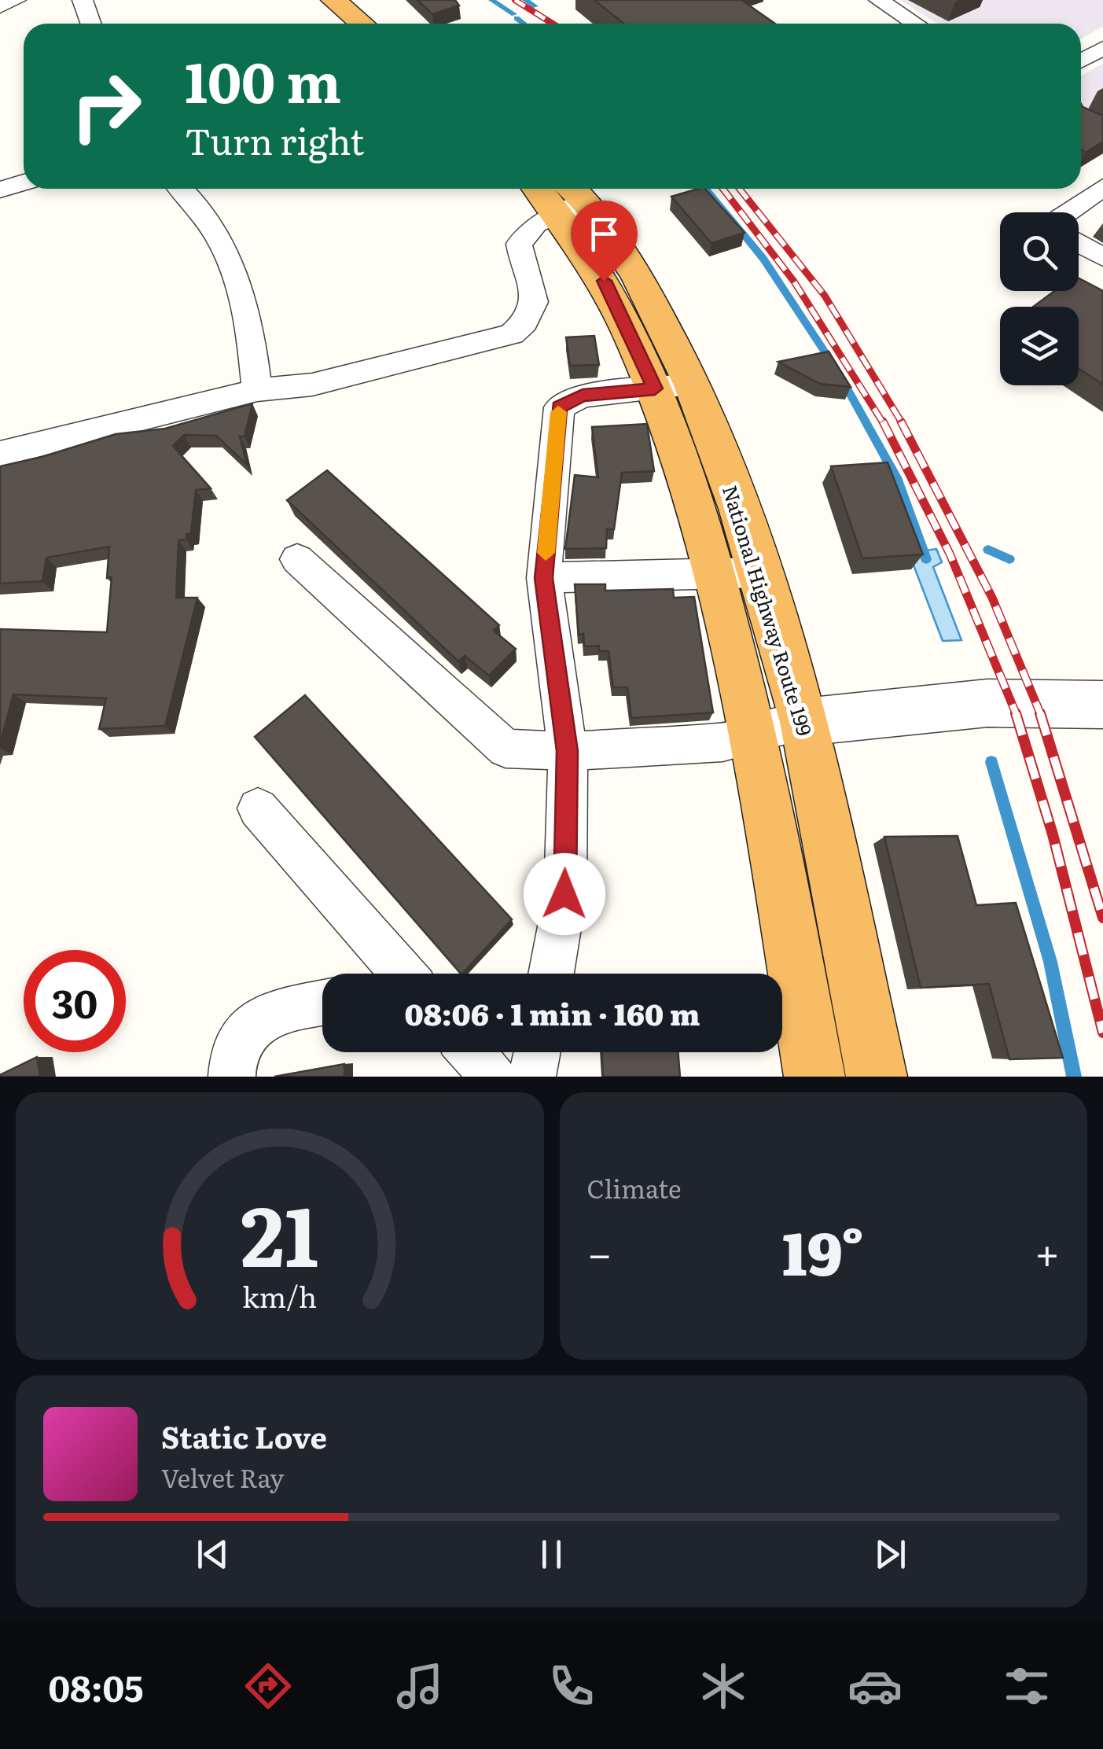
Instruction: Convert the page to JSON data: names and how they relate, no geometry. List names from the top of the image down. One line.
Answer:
{"streets":{"highway":["National Highway Route 199"]},"page":{"turn":["100 m","Turn right"],"limit":"30","trip":"08:06 · 1 min · 160 m","tile":"Climate","heat":["−","19°","+"],"song":["Static Love","Velvet Ray"],"tabs":"08:05","gauge":["21","km/h"]}}
